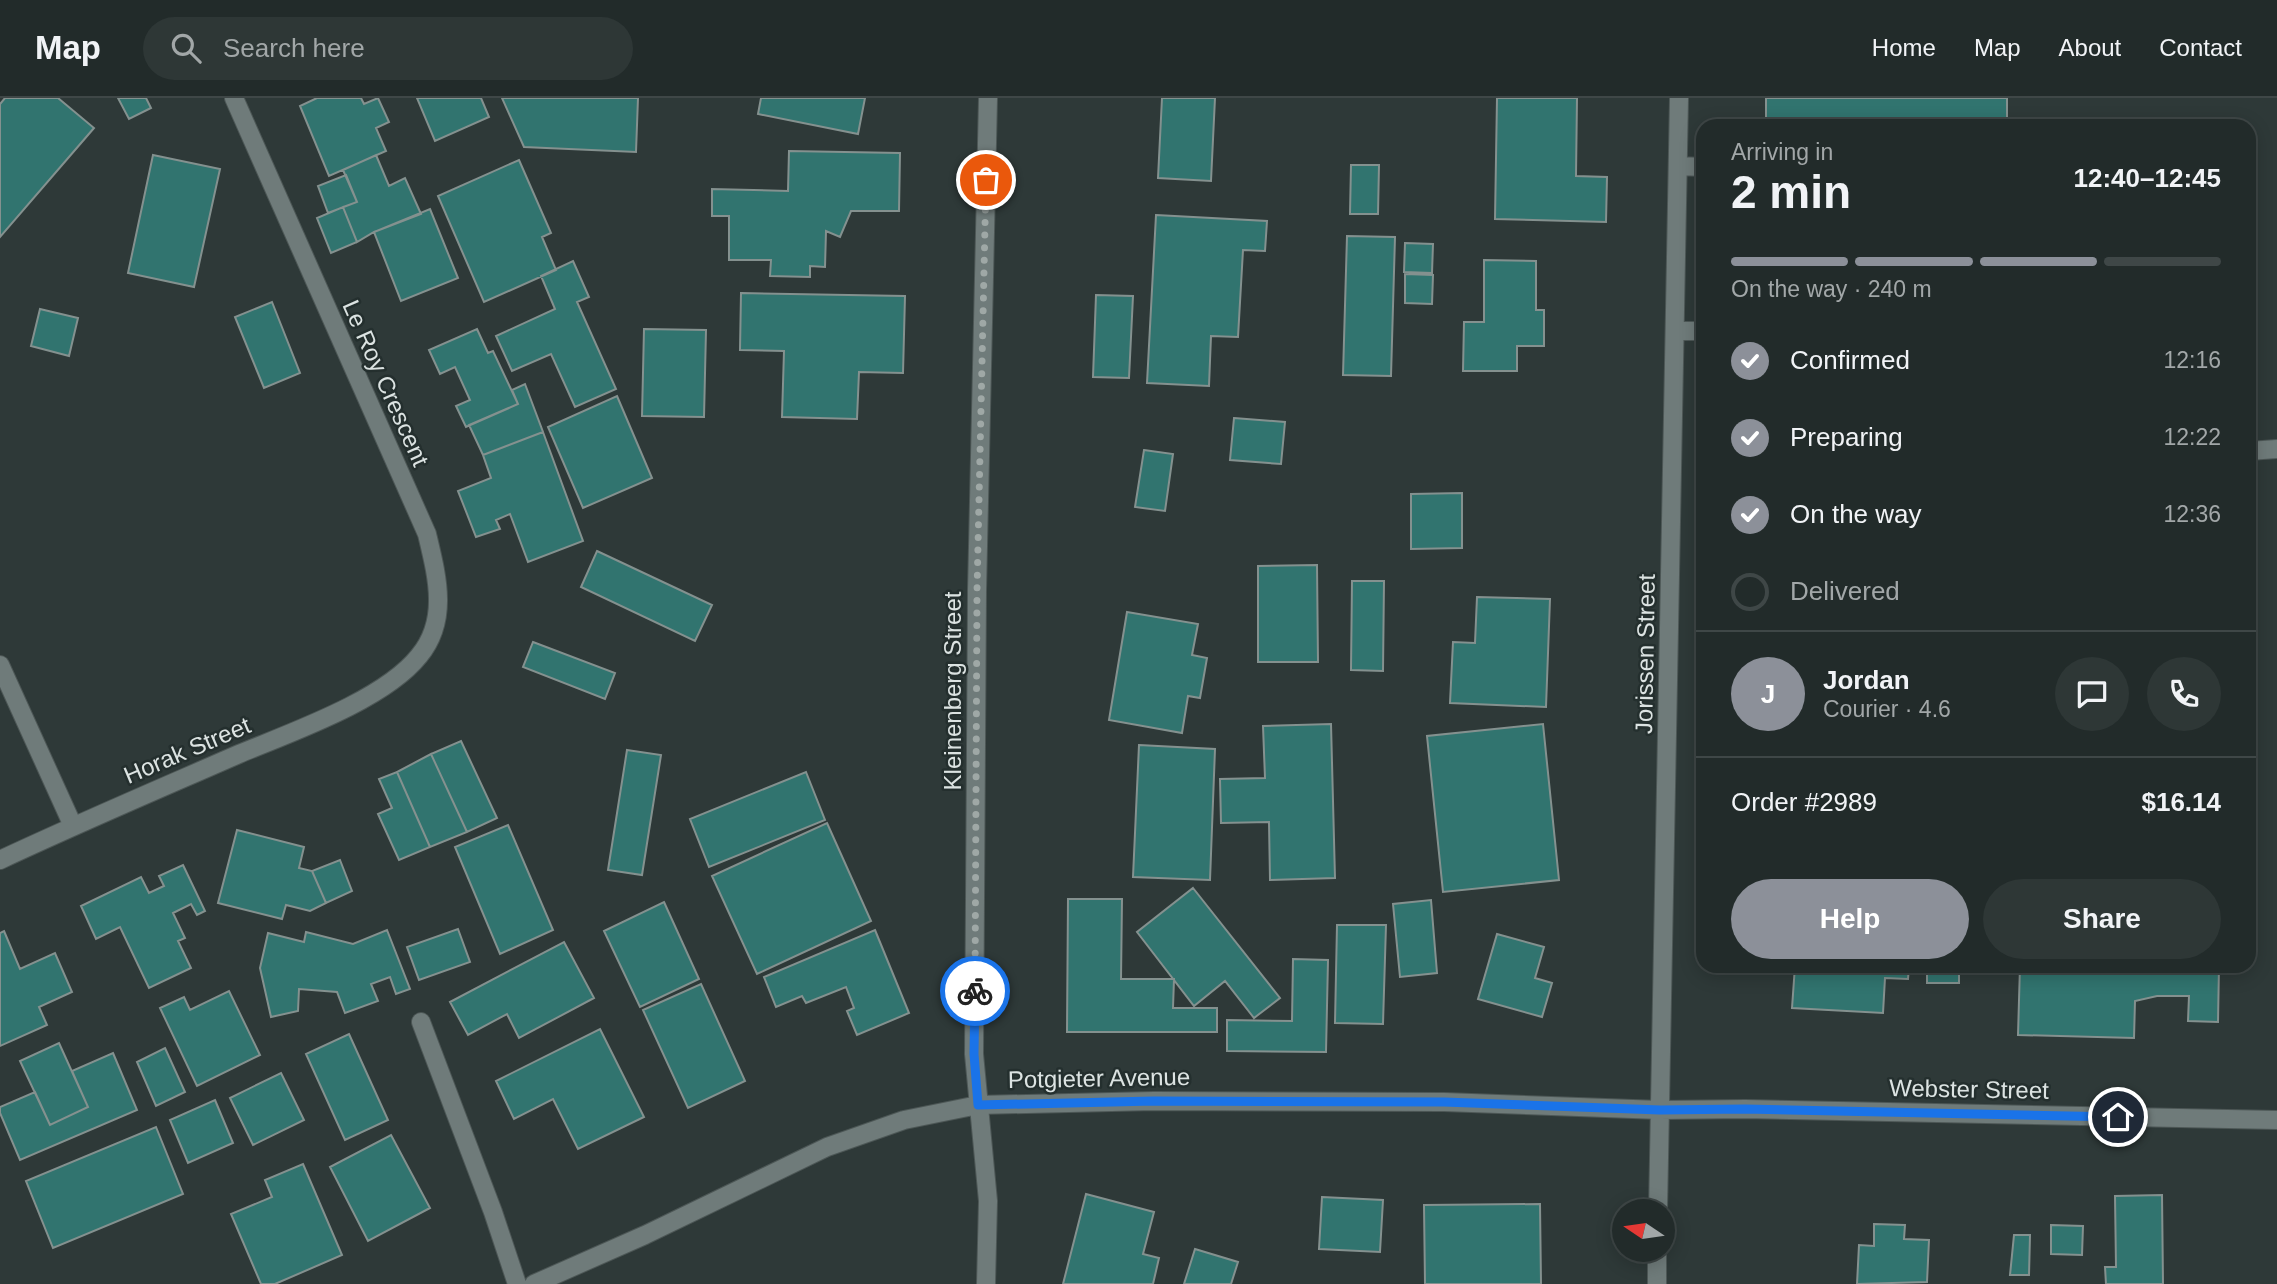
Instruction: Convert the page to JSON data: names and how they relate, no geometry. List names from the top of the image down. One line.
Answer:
{"streets":{"street":["Le Roy Crescent","Jorissen Street","Kleinenberg Street","Horak Street","Potgieter Avenue","Webster Street"]},"crossings":[["Le Roy Crescent","Horak Street"],["Jorissen Street","Potgieter Avenue"],["Jorissen Street","Webster Street"],["Kleinenberg Street","Potgieter Avenue"],["Potgieter Avenue","Webster Street"]],"north":"left","page":{"header":"Map","search":"Search here","nav":["Home","Map","About","Contact"],"heading":["2 min","Arriving in","12:40–12:45"],"panel":["Jordan","Courier · 4.6","Order #2989","$16.14"],"bar":"On the way · 240 m","list":[["Confirmed","12:16"],["Preparing","12:22"],["On the way","12:36"],"Delivered"],"round":"J","buttons":["Help","Share"]}}
